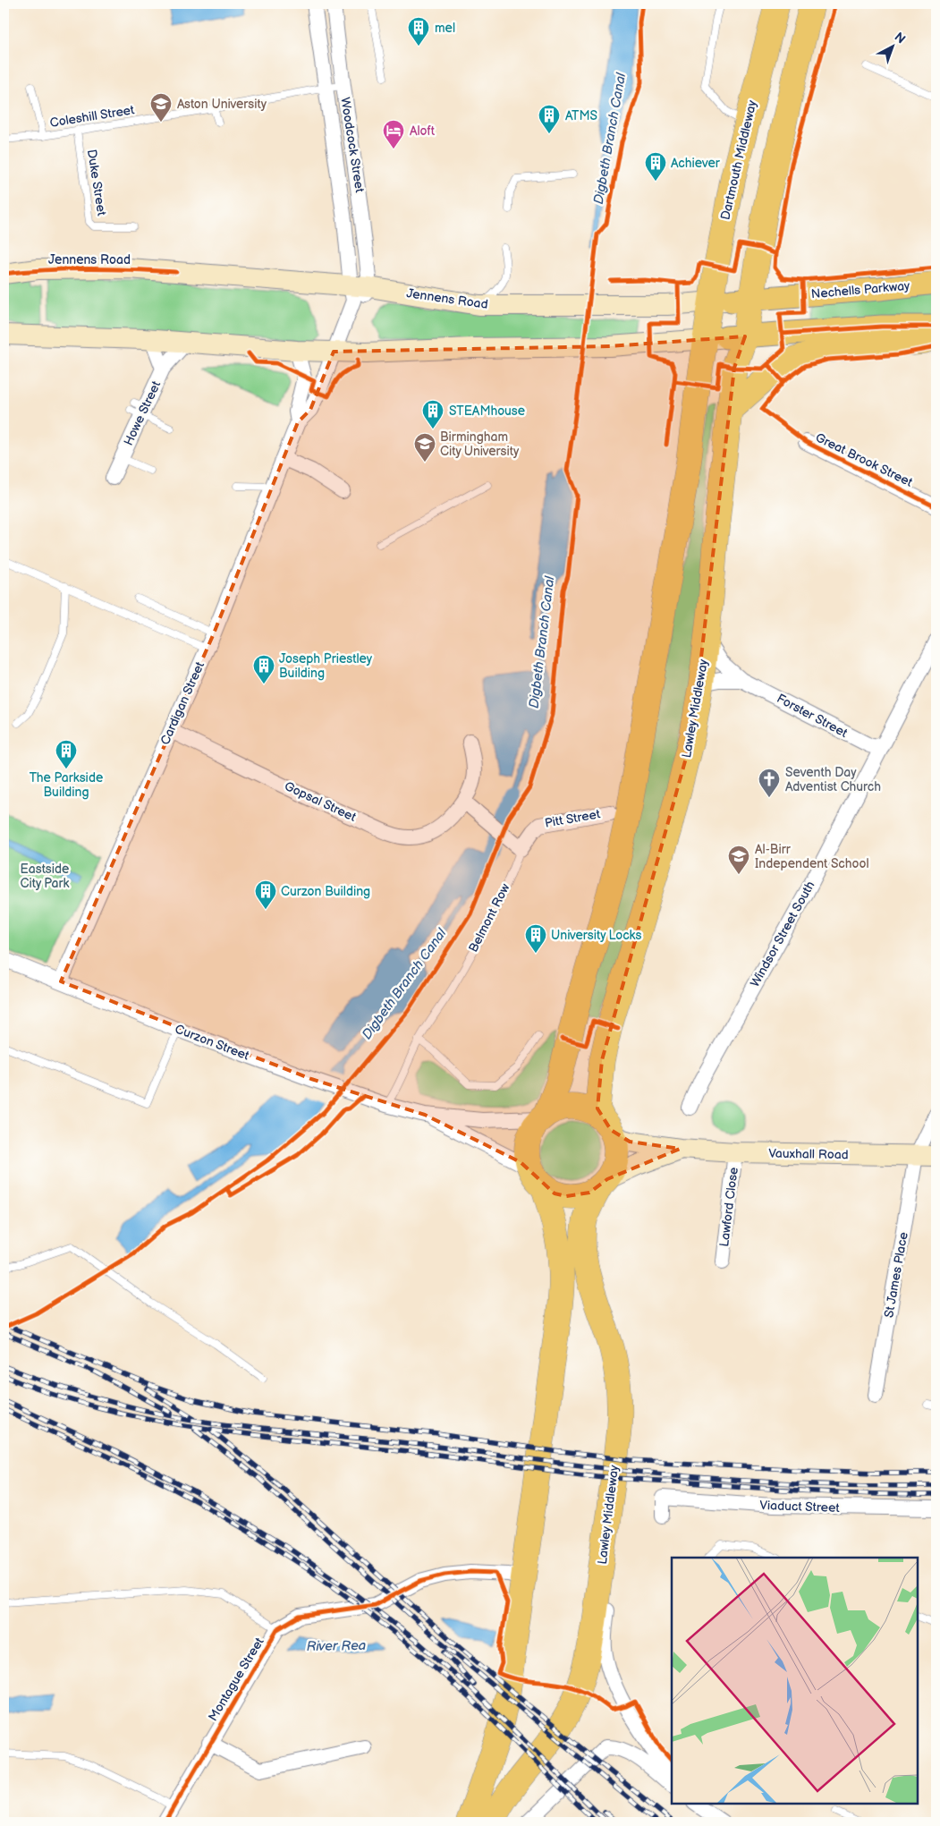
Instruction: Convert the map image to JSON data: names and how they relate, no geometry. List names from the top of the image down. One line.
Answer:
{"streets":{"highway":["Dartmouth Middleway","Lawley Middleway"],"main road":["Jennens Road","Nechells Parkway","Vauxhall Road"],"street":["Woodcock Street","Howe Street","Great Brook Street","Cardigan Street","Forster Street","Gopsal Street","Pitt Street","Windsor Street South","Curzon Street","Lawford Close","St James Place","Viaduct Street","Montague Street"],"lane":["Coleshill Street","Duke Street","Belmont Row"]},"crossings":[["Coleshill Street","Woodcock Street"],["Coleshill Street","Duke Street"],["Woodcock Street","Jennens Road"],["Dartmouth Middleway","Jennens Road"],["Dartmouth Middleway","Nechells Parkway"],["Dartmouth Middleway","Lawley Middleway"],["Jennens Road","Nechells Parkway"],["Jennens Road","Lawley Middleway"],["Nechells Parkway","Lawley Middleway"],["Cardigan Street","Gopsal Street"],["Cardigan Street","Curzon Street"],["Lawley Middleway","Forster Street"],["Lawley Middleway","Curzon Street"],["Lawley Middleway","Vauxhall Road"],["Forster Street","Windsor Street South"],["Pitt Street","Belmont Row"],["Belmont Row","Curzon Street"],["Curzon Street","Vauxhall Road"],["Vauxhall Road","Lawford Close"],["Vauxhall Road","St James Place"]],"water":["Digbeth Branch Canal","River Rea"],"parks":["Eastside City Park"],"places":{"building":["mel","ATMS","Achiever","STEAMhouse","Joseph Priestley Building","The Parkside Building","Curzon Building","University Locks"],"school or university":["Aston University","Birmingham City University","Al-Birr Independent School"],"hotel":["Aloft"],"church":["Seventh Day Adventist Church"]},"north":"top right"}
